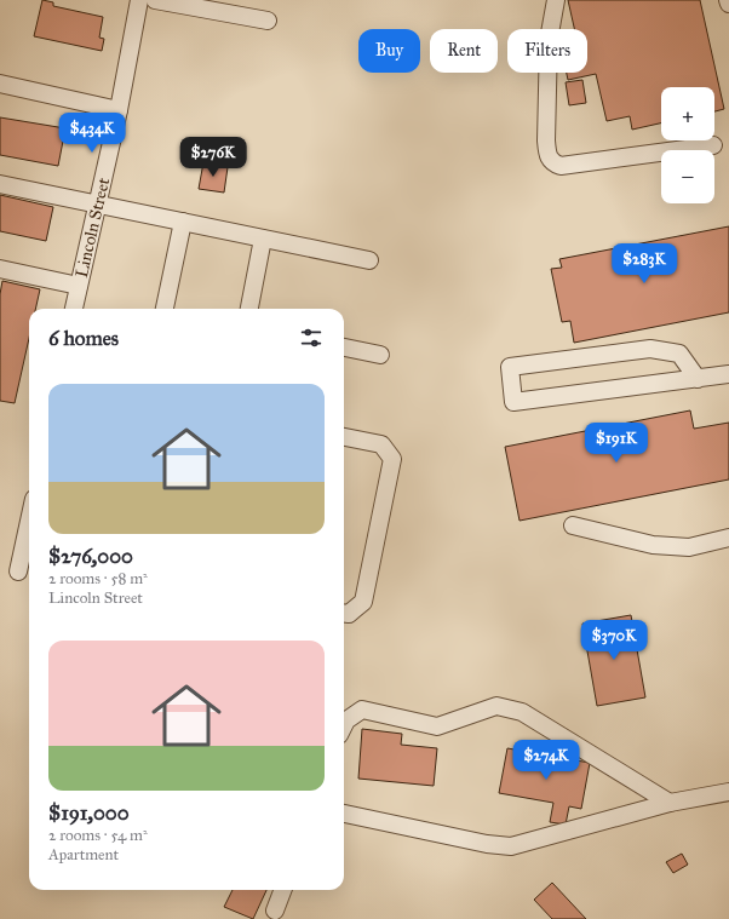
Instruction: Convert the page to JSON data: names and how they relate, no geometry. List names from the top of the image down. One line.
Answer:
{"streets":{"street":["Lincoln Street"]},"page":{"chip":["Buy","Rent","Filters"],"map_buttons":["+","−"],"price":["$434K","$276K","$283K","$191K","$370K","$274K"],"heading":"6 homes","list":[{"name":"$276,000","note":"2 rooms · 58 m² · Lincoln Street"},{"name":"$191,000","note":"2 rooms · 54 m² · Apartment"}]}}
